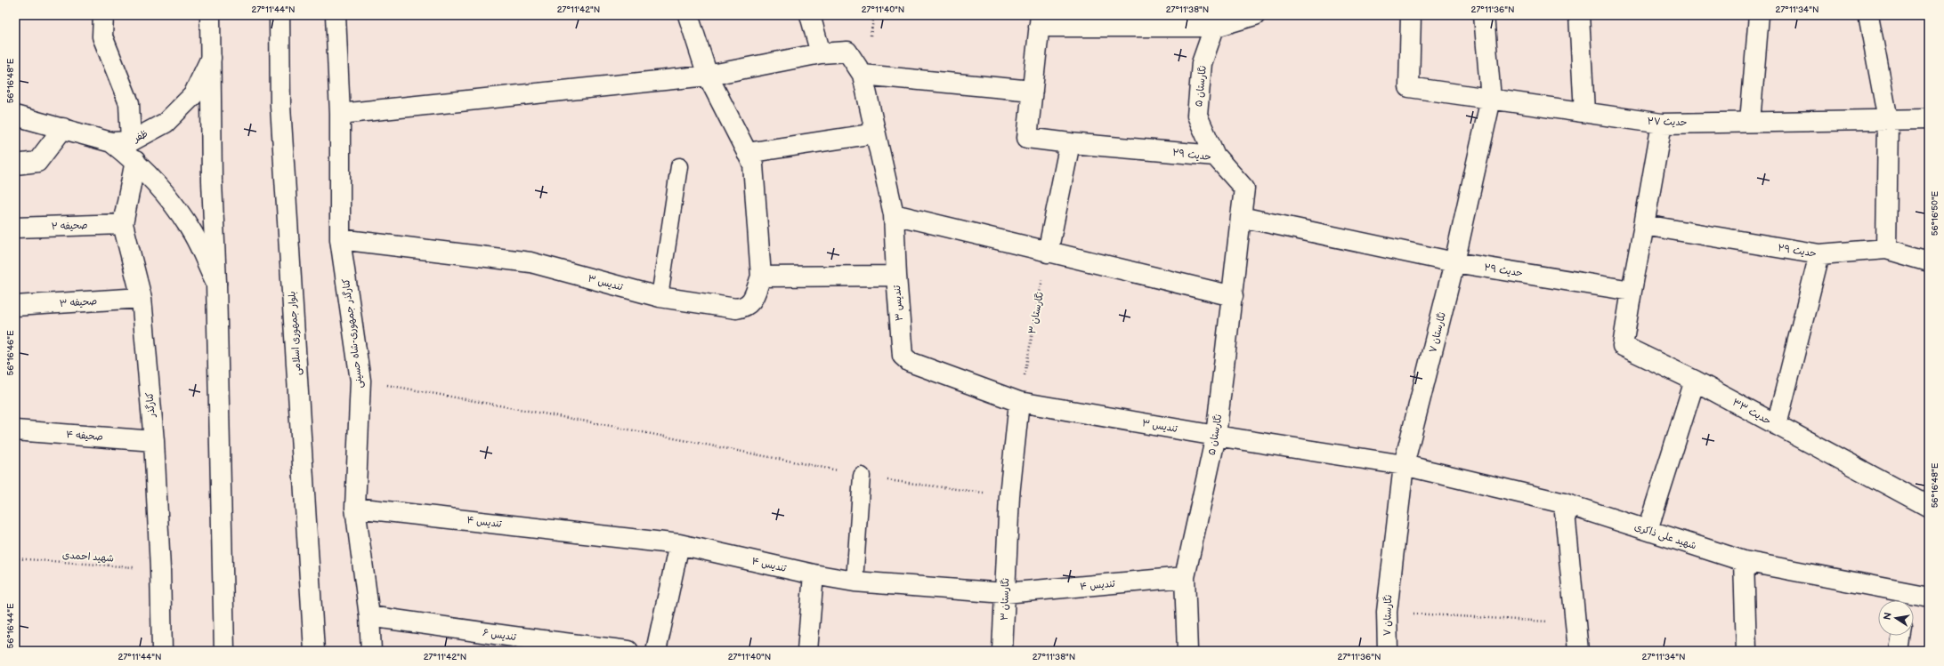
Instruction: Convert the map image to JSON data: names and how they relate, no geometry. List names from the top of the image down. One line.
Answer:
{"streets":{"street":["نگارستان ۵","حدیث ۲۷","ظفر","حدیث ۲۹","صحیفه ۲","تندیس ۳","صحیفه ۳","نگارستان ۳","نگارستان ۷","بلوار جمهوری اسلامی","کنارگذر جمهوری-شاه حسینی","کنارگذر","حدیث ۳۳","صحیفه ۴","تندیس ۴","شهید علی ذاکری","تندیس ۶"],"path":["شهید احمدی"]},"crossings":[["نگارستان ۵","حدیث ۲۹"],["نگارستان ۵","تندیس ۳"],["نگارستان ۵","تندیس ۴"],["حدیث ۲۷","نگارستان ۷"],["حدیث ۲۹","نگارستان ۷"],["حدیث ۲۹","حدیث ۳۳"],["صحیفه ۲","کنارگذر"],["تندیس ۳","نگارستان ۳"],["تندیس ۳","نگارستان ۷"],["تندیس ۳","کنارگذر جمهوری-شاه حسینی"],["تندیس ۳","شهید علی ذاکری"],["صحیفه ۳","کنارگذر"],["نگارستان ۳","تندیس ۴"],["نگارستان ۷","شهید علی ذاکری"],["کنارگذر جمهوری-شاه حسینی","تندیس ۴"],["کنارگذر جمهوری-شاه حسینی","تندیس ۶"],["کنارگذر","صحیفه ۴"],["کنارگذر","شهید احمدی"]],"north":"left","coordinates":["27°11'44\"N","27°11'42\"N","27°11'40\"N","27°11'38\"N","27°11'36\"N","27°11'34\"N","56°16'48\"E","56°16'50\"E","56°16'46\"E","56°16'44\"E"]}
